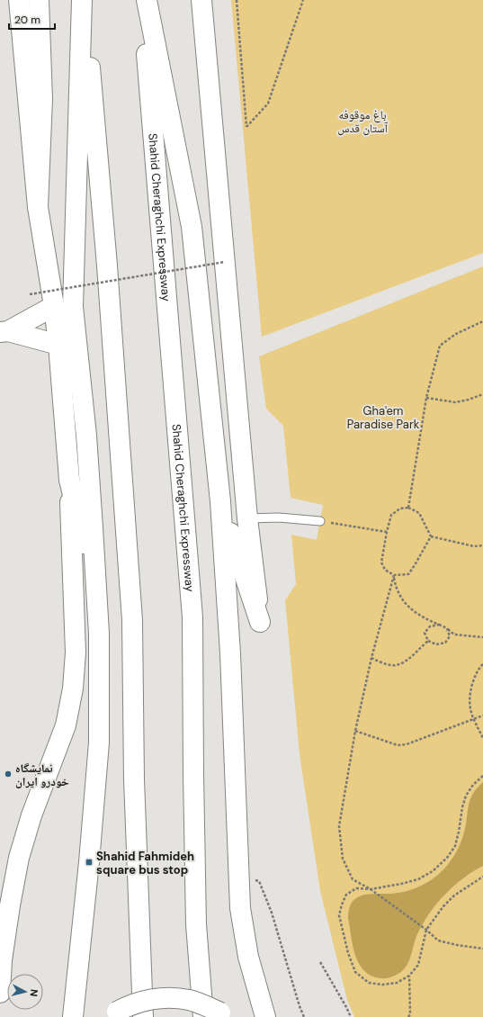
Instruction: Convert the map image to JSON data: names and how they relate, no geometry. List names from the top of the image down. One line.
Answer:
{"streets":{"main road":["Shahid Cheraghchi Expressway"]},"parks":["باغ موقوفه آستان قدس","Gha'em Paradise Park"],"places":{"other":["نمایشگاه خودرو ایران"],"transit":["Shahid Fahmideh square bus stop"]},"scale_bar":"20 m","north":"right"}
